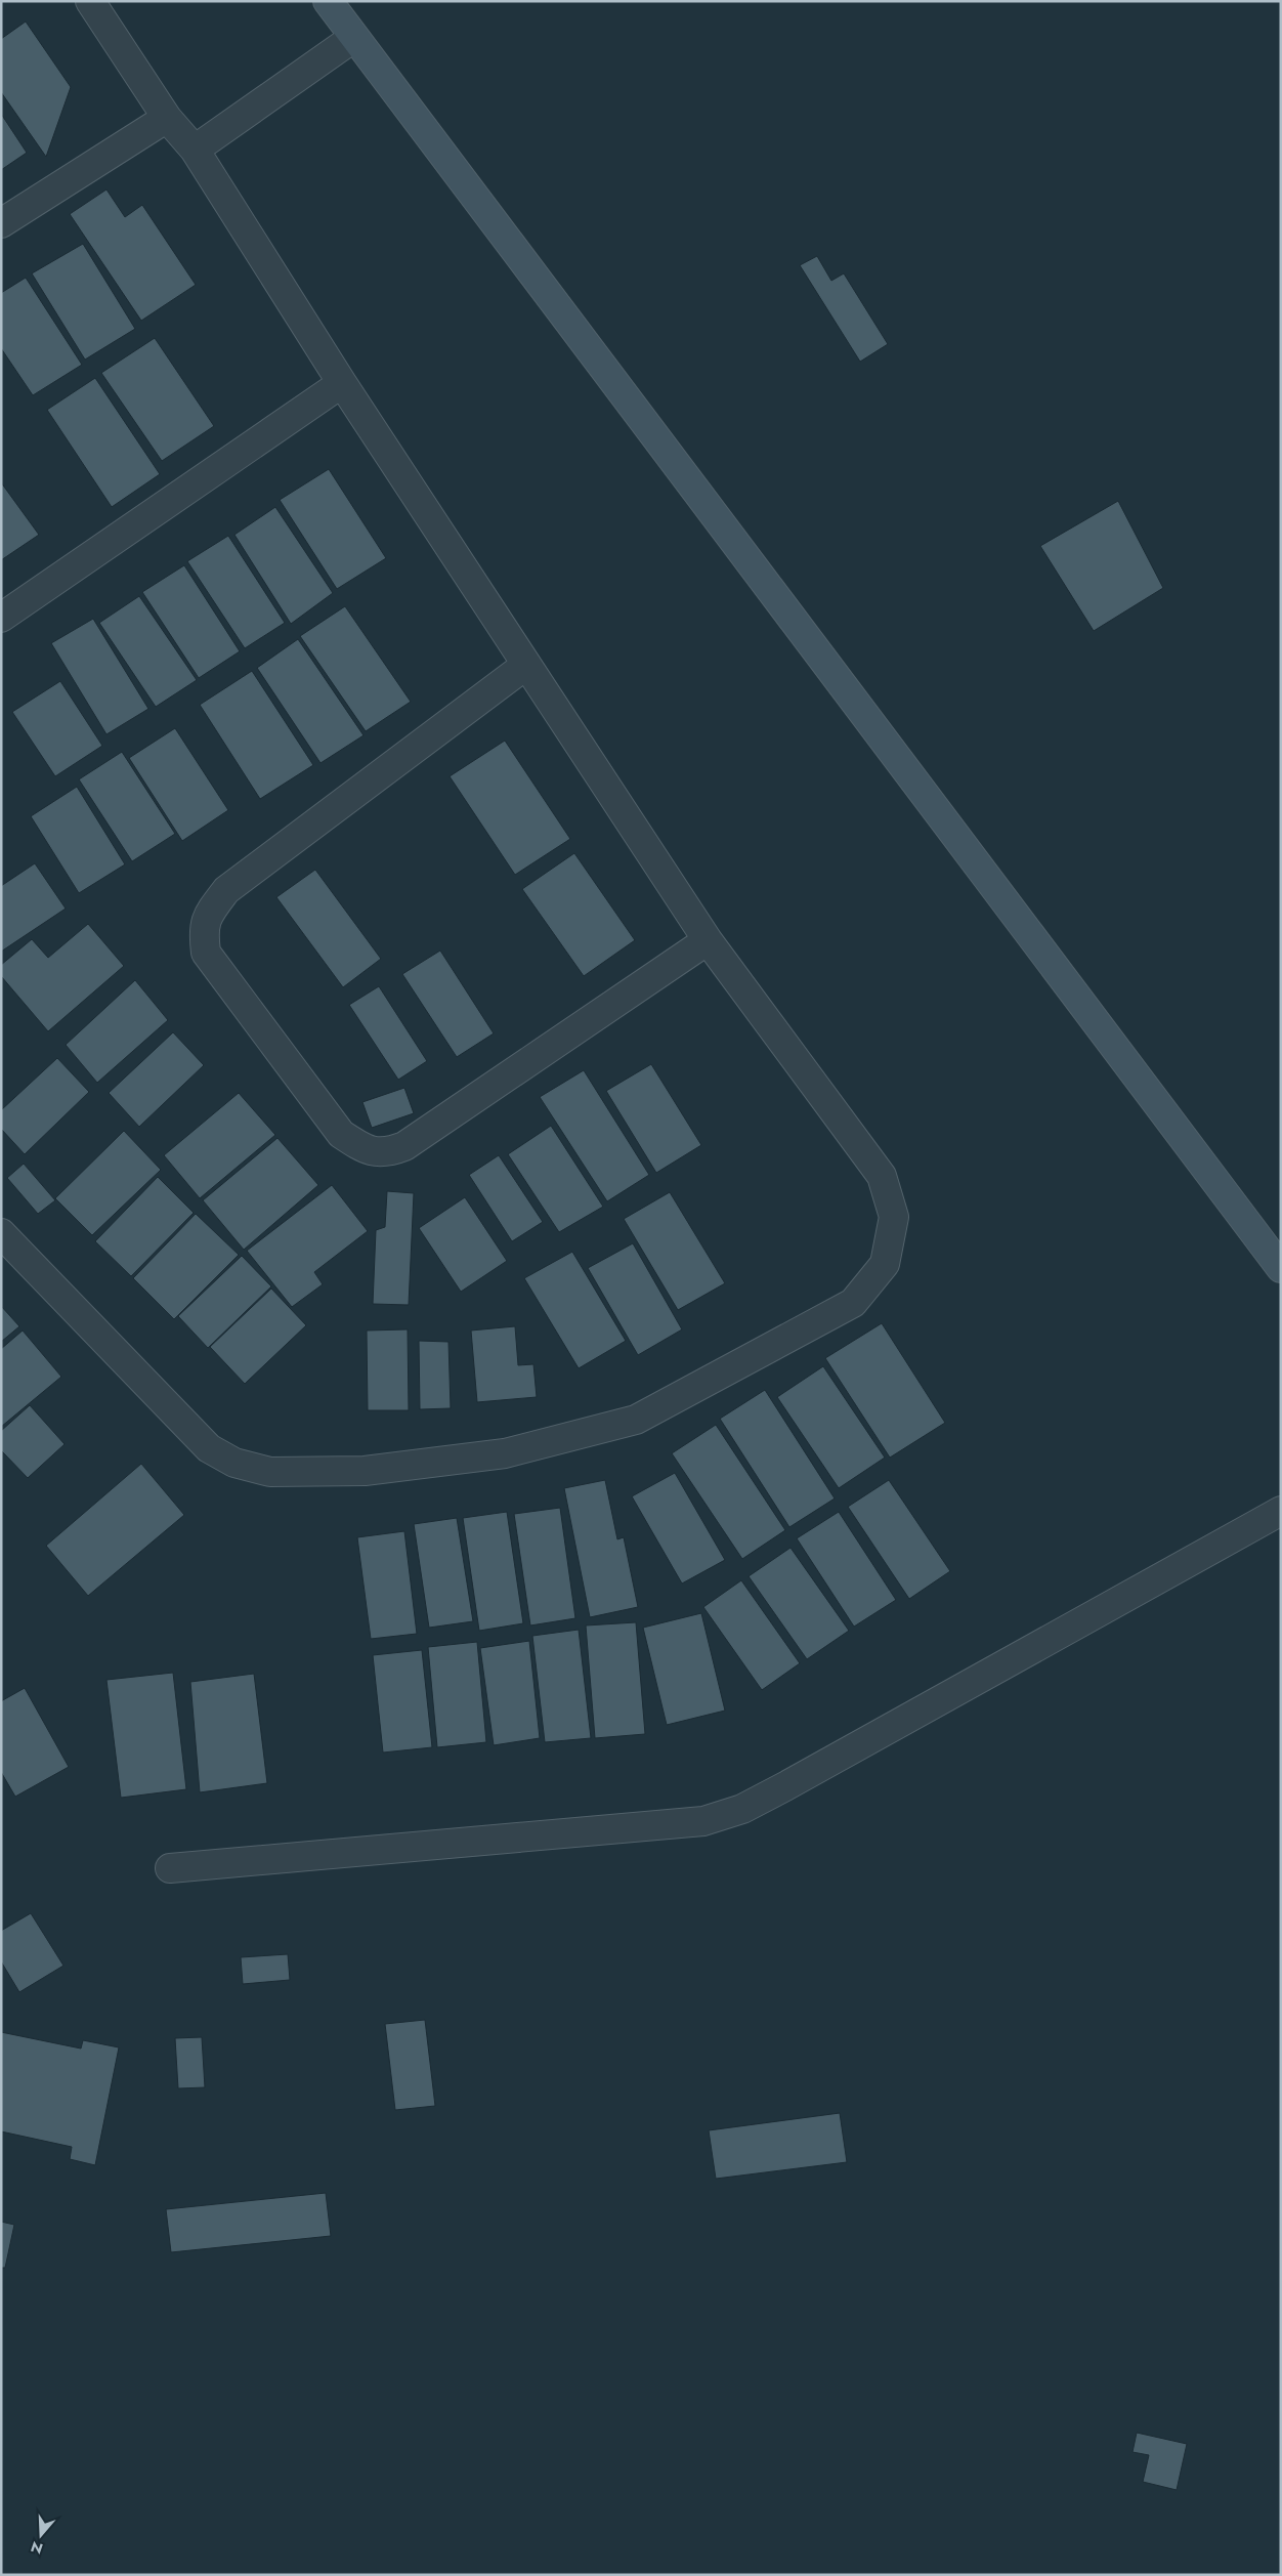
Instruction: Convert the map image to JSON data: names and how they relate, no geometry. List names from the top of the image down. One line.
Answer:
{"north":"bottom"}
